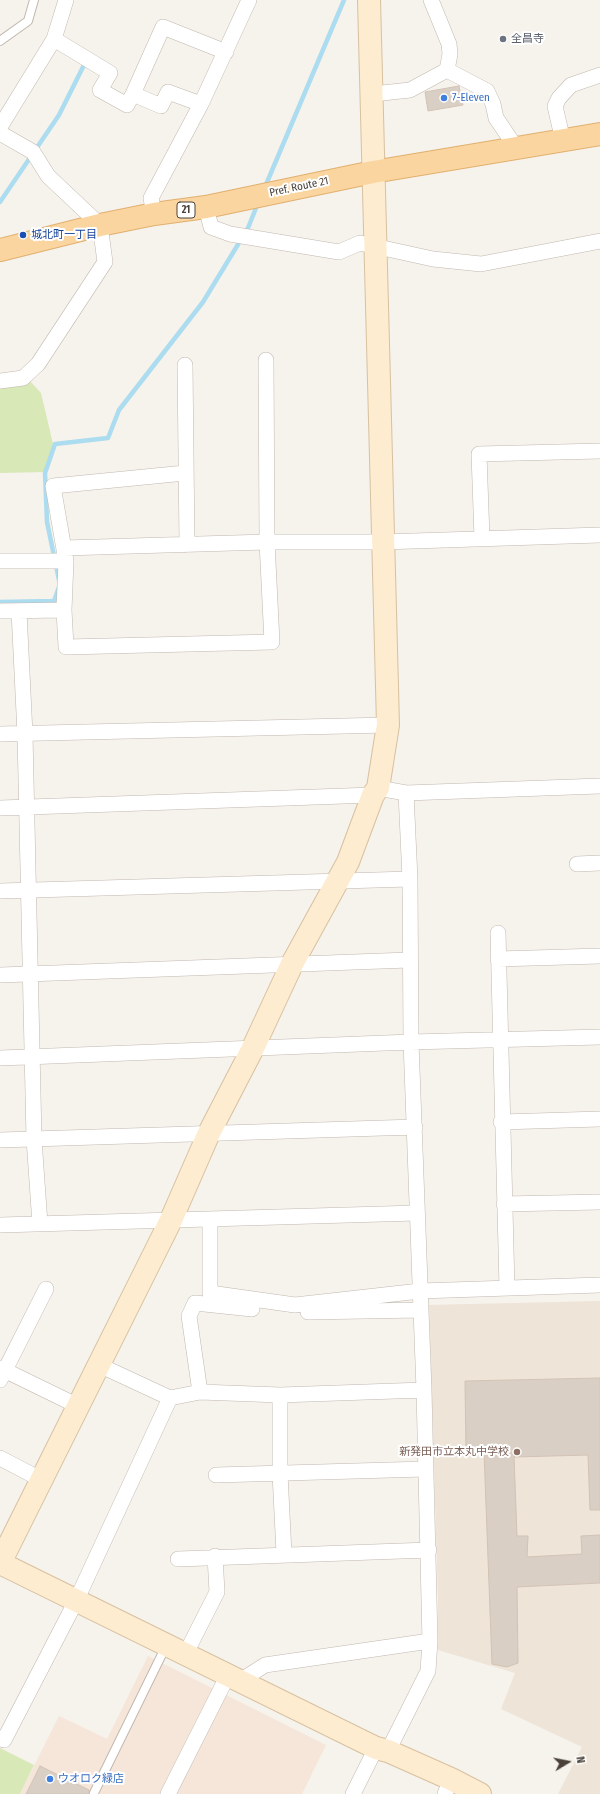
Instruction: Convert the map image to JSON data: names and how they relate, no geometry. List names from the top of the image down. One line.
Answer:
{"streets":{"main road":["Pref. Route 21","21"]},"places":["全昌寺","7-Eleven","城北町一丁目","新発田市立本丸中学校","ウオロク緑店"],"north":"right"}
